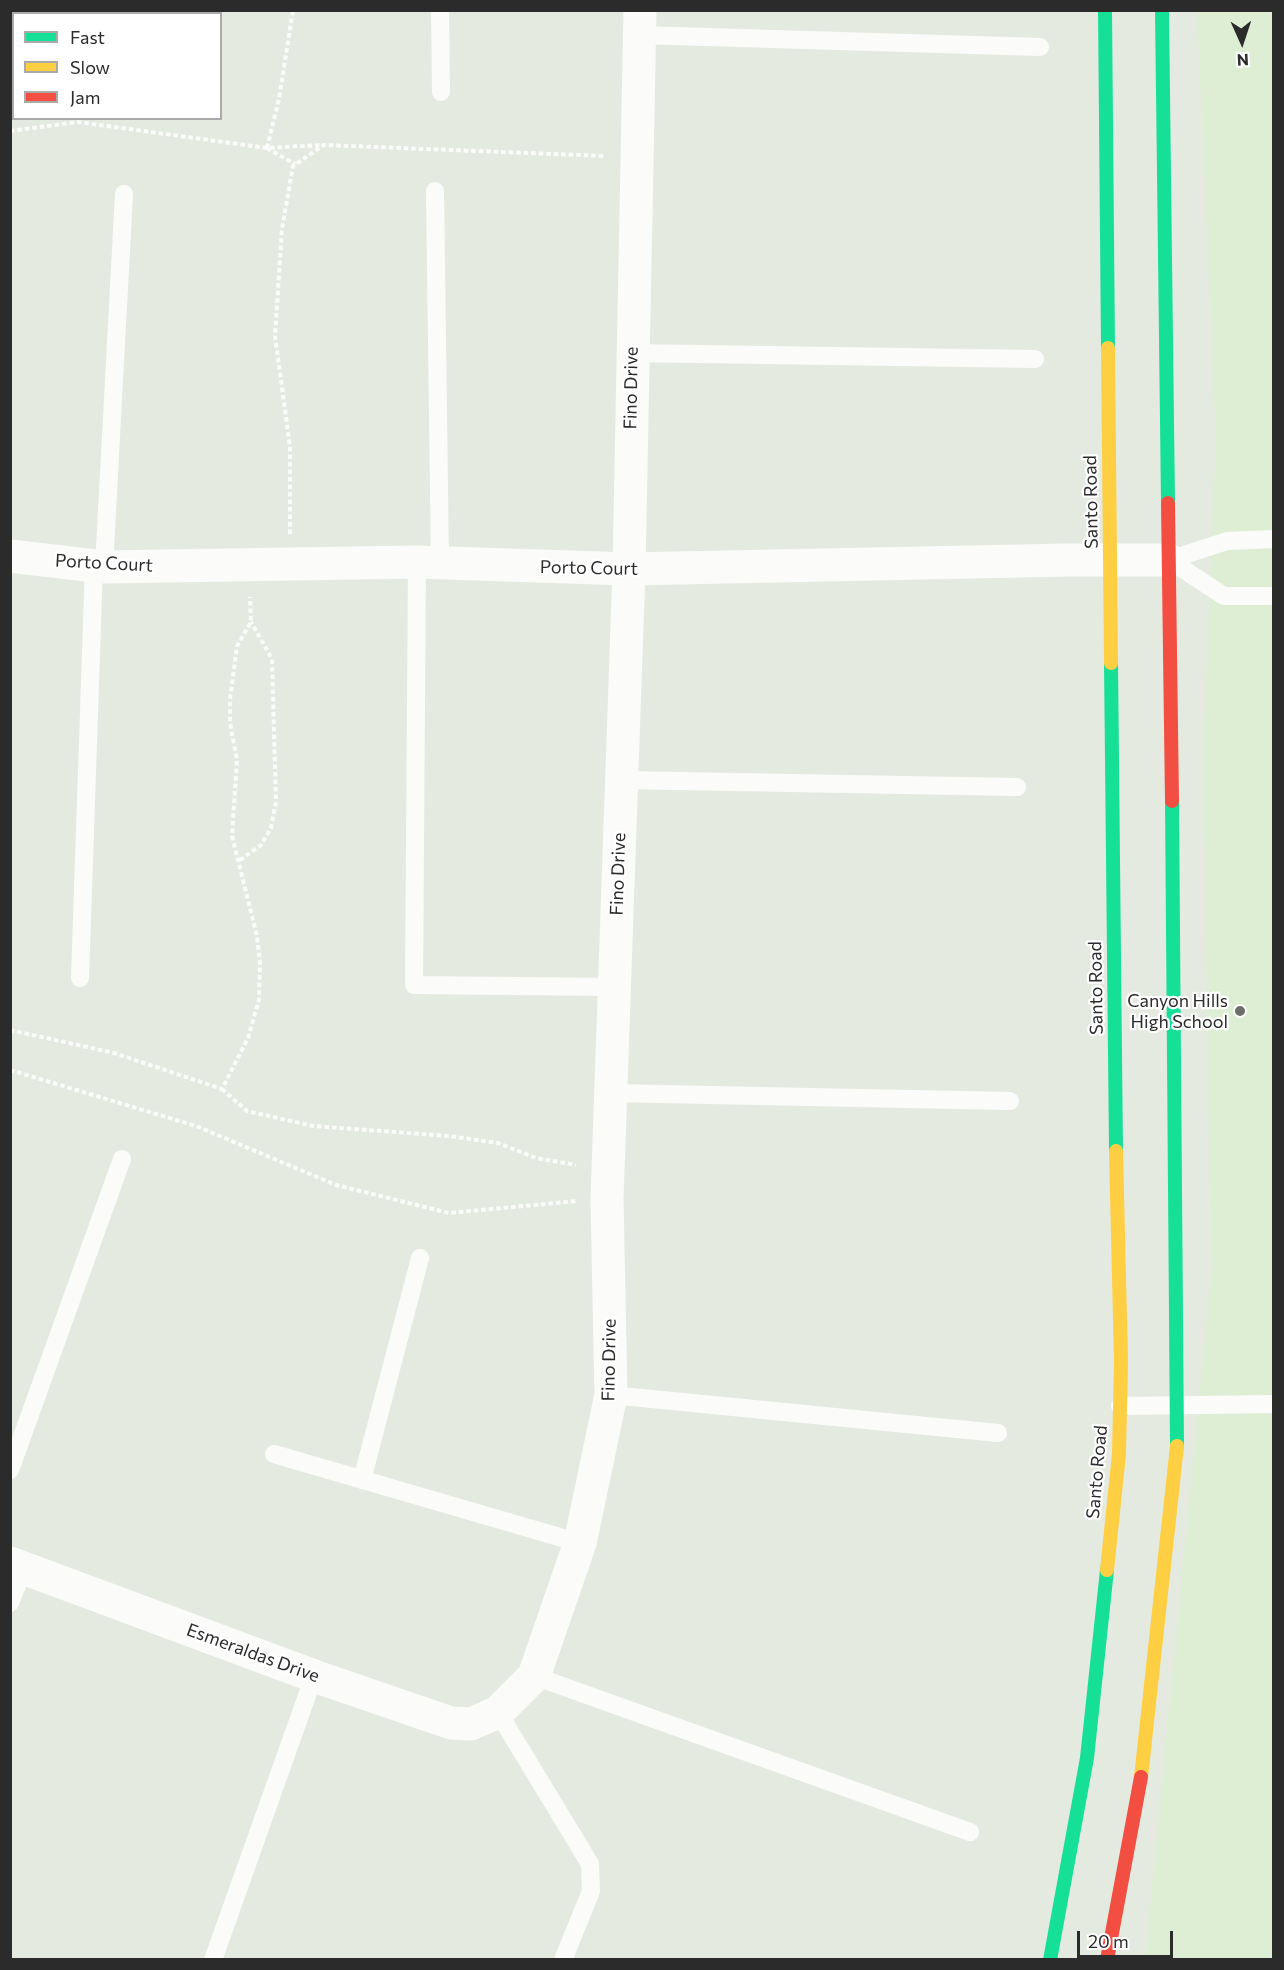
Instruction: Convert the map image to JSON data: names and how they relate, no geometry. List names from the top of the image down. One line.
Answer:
{"streets":{"main road":["Santo Road"],"street":["Fino Drive","Porto Court","Esmeraldas Drive"]},"crossings":[["Fino Drive","Porto Court"],["Fino Drive","Esmeraldas Drive"],["Santo Road","Porto Court"]],"places":["Canyon Hills High School"],"legend":["Fast","Slow","Jam"],"scale_bar":"20 m","north":"bottom"}
